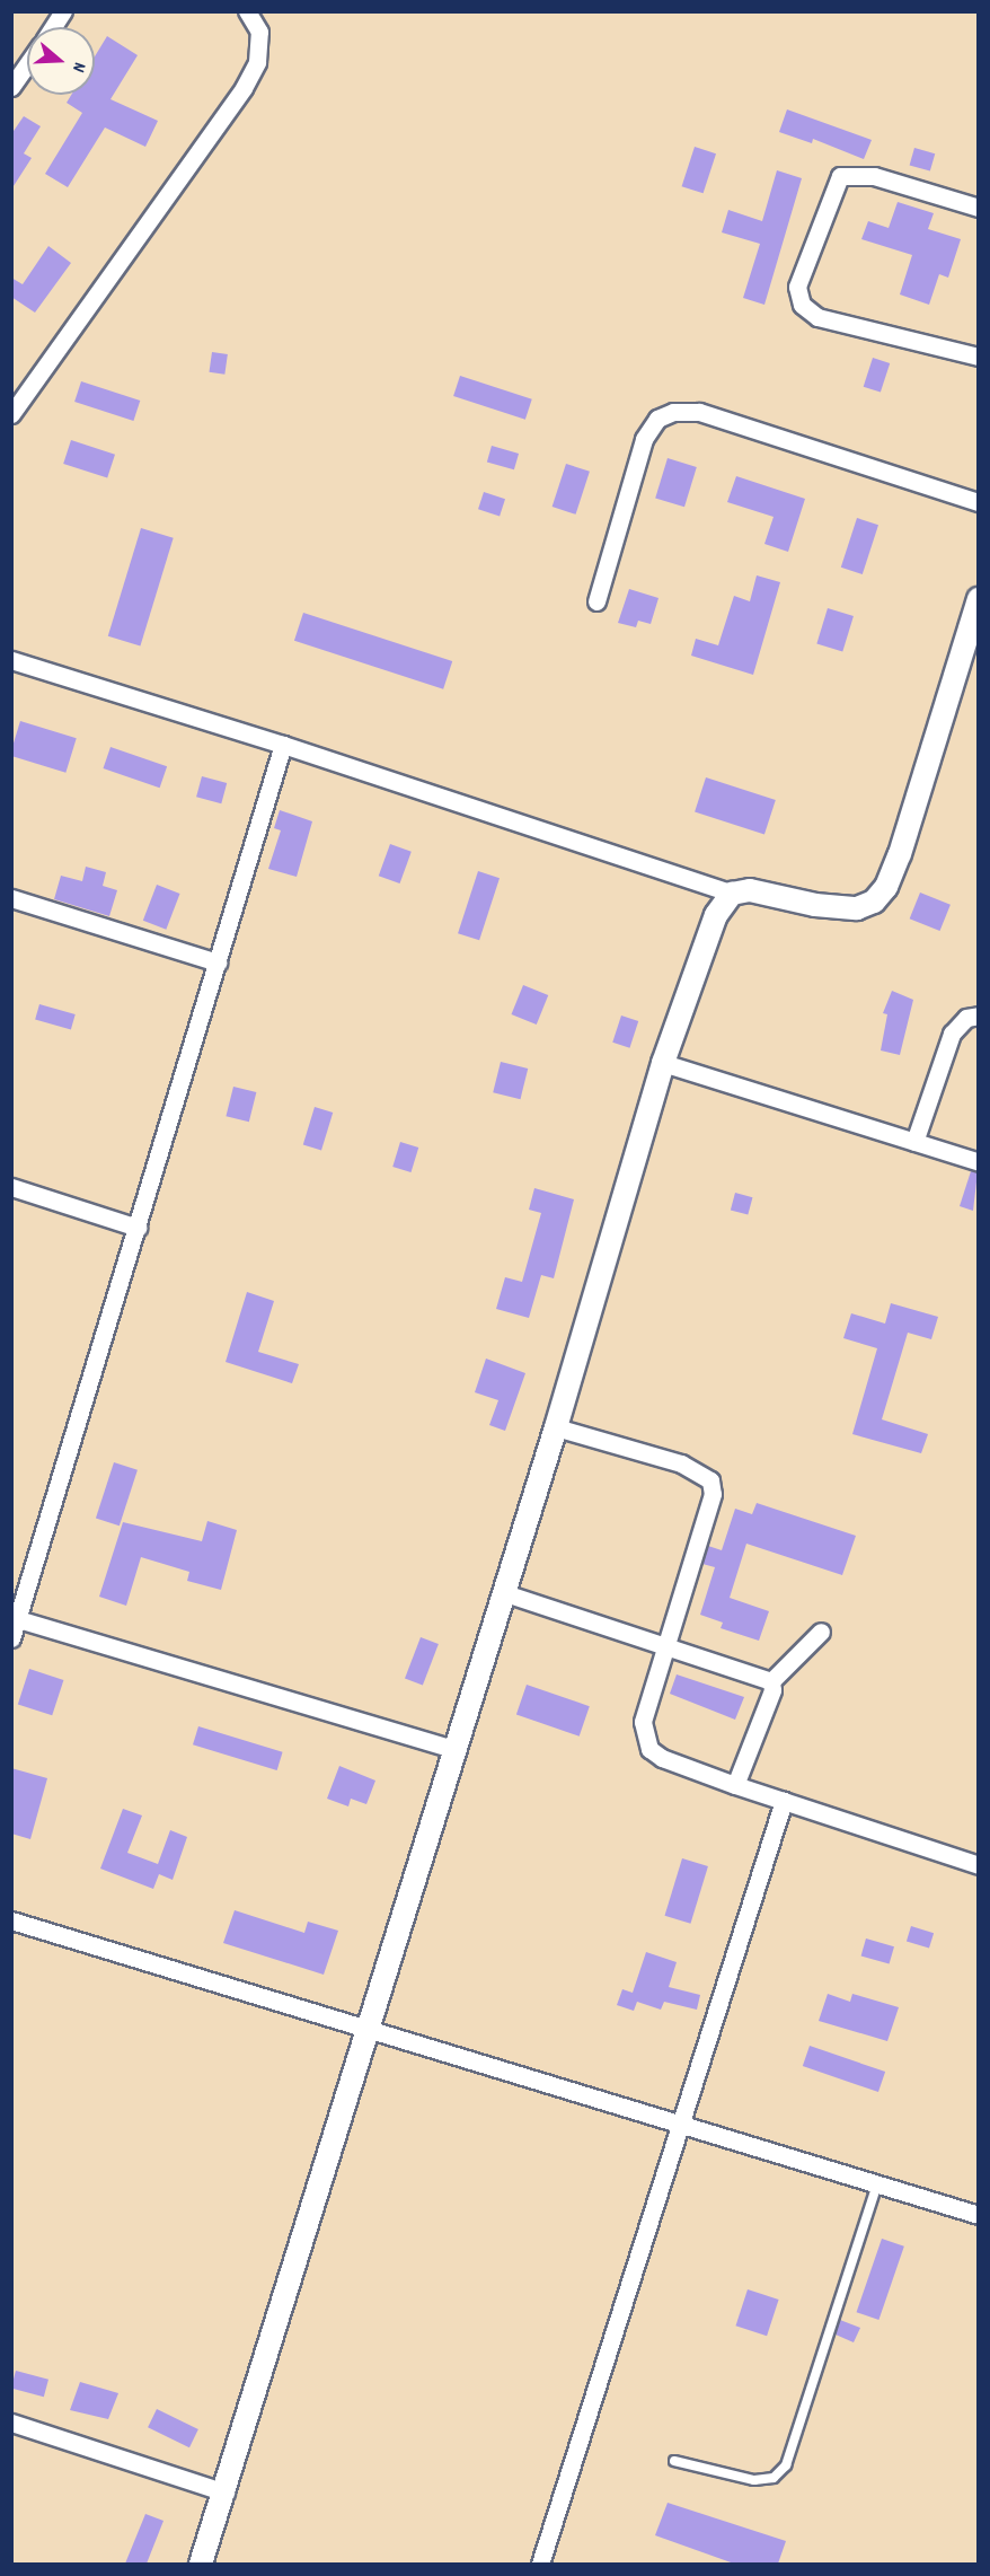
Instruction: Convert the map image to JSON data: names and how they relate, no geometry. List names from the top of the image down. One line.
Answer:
{"north":"right"}
